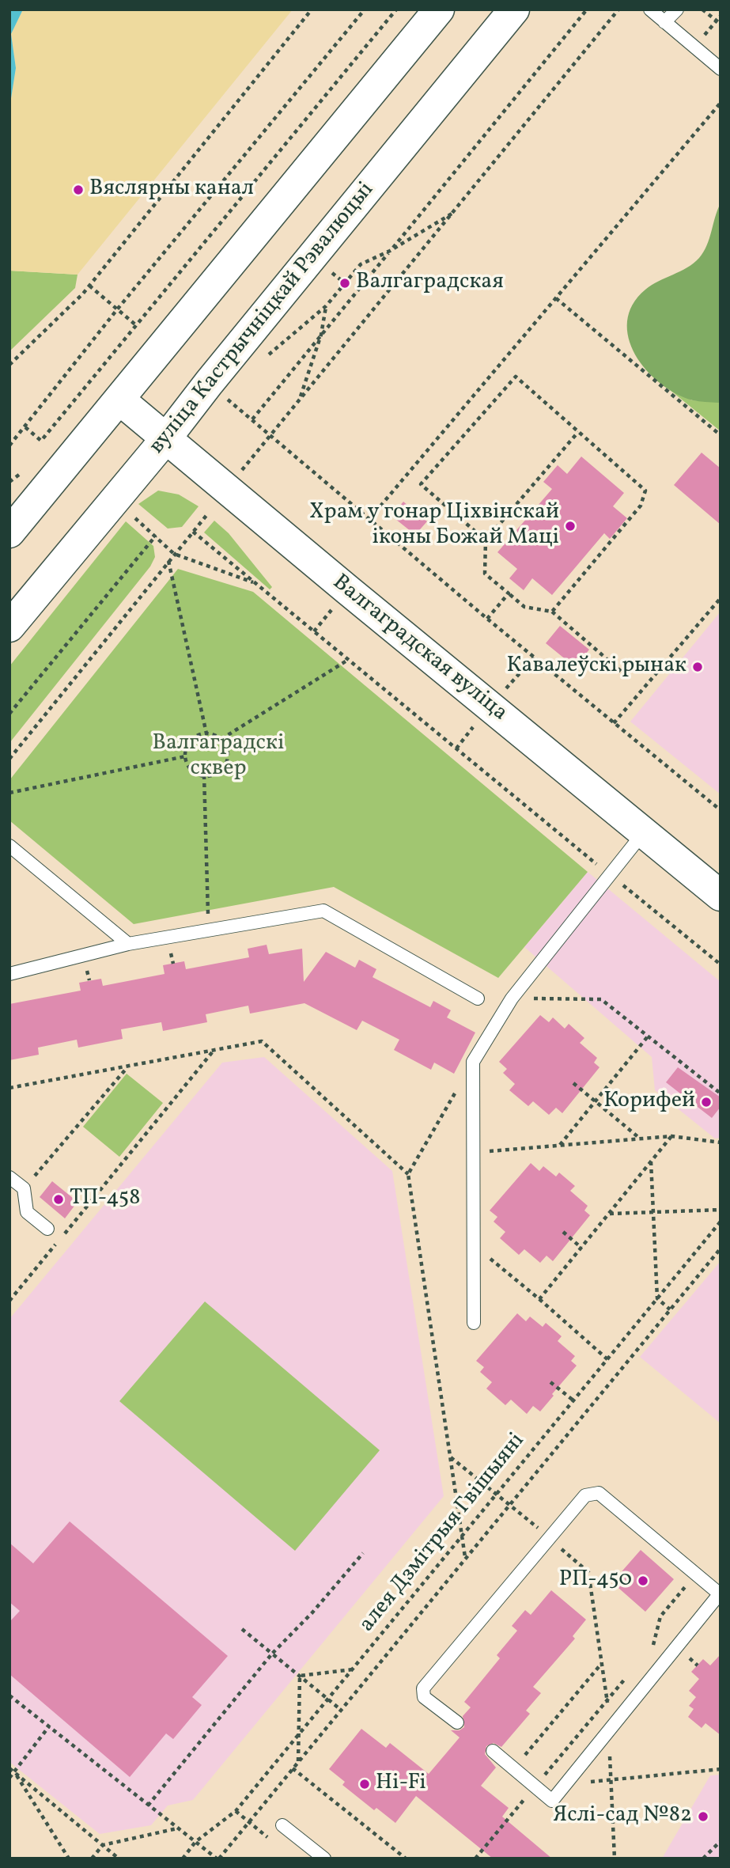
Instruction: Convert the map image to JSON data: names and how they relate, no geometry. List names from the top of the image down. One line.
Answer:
{"streets":{"main road":["вуліца Кастрычніцкай Рэвалюцыі","Валгаградская вуліца"],"path":["алея Дзмітрыя Гвішыяні"]},"crossings":[["вуліца Кастрычніцкай Рэвалюцыі","Валгаградская вуліца"]],"parks":["Валгаградскі сквер"],"places":["Вяслярны канал","Валгаградская","Храм у гонар Ціхвінскай іконы Божай Маці","Кавалеўскі рынак","Корифей","ТП-458","РП-450","Hi-Fi","Яслі-сад №82"]}
